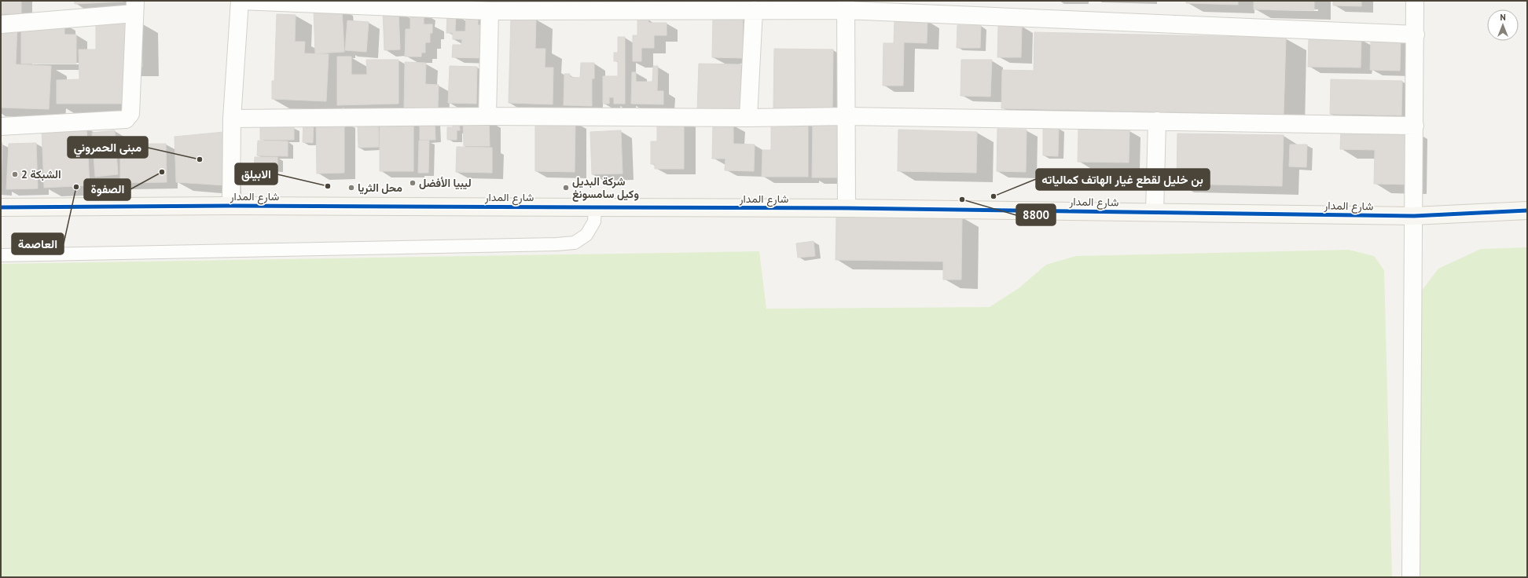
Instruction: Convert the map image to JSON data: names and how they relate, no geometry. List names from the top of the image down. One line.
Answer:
{"streets":{"street":["شارع المدار"]},"places":["مبنى الحمروني","الصفوة","الشبكة 2","ليبيا الأفضل","الابيلق","العاصمة","محل الثريا","شركة البديل وكيل سامسونغ","بن خليل لقطع غيار الهاتف كمالياته","8800"],"north":"top"}
